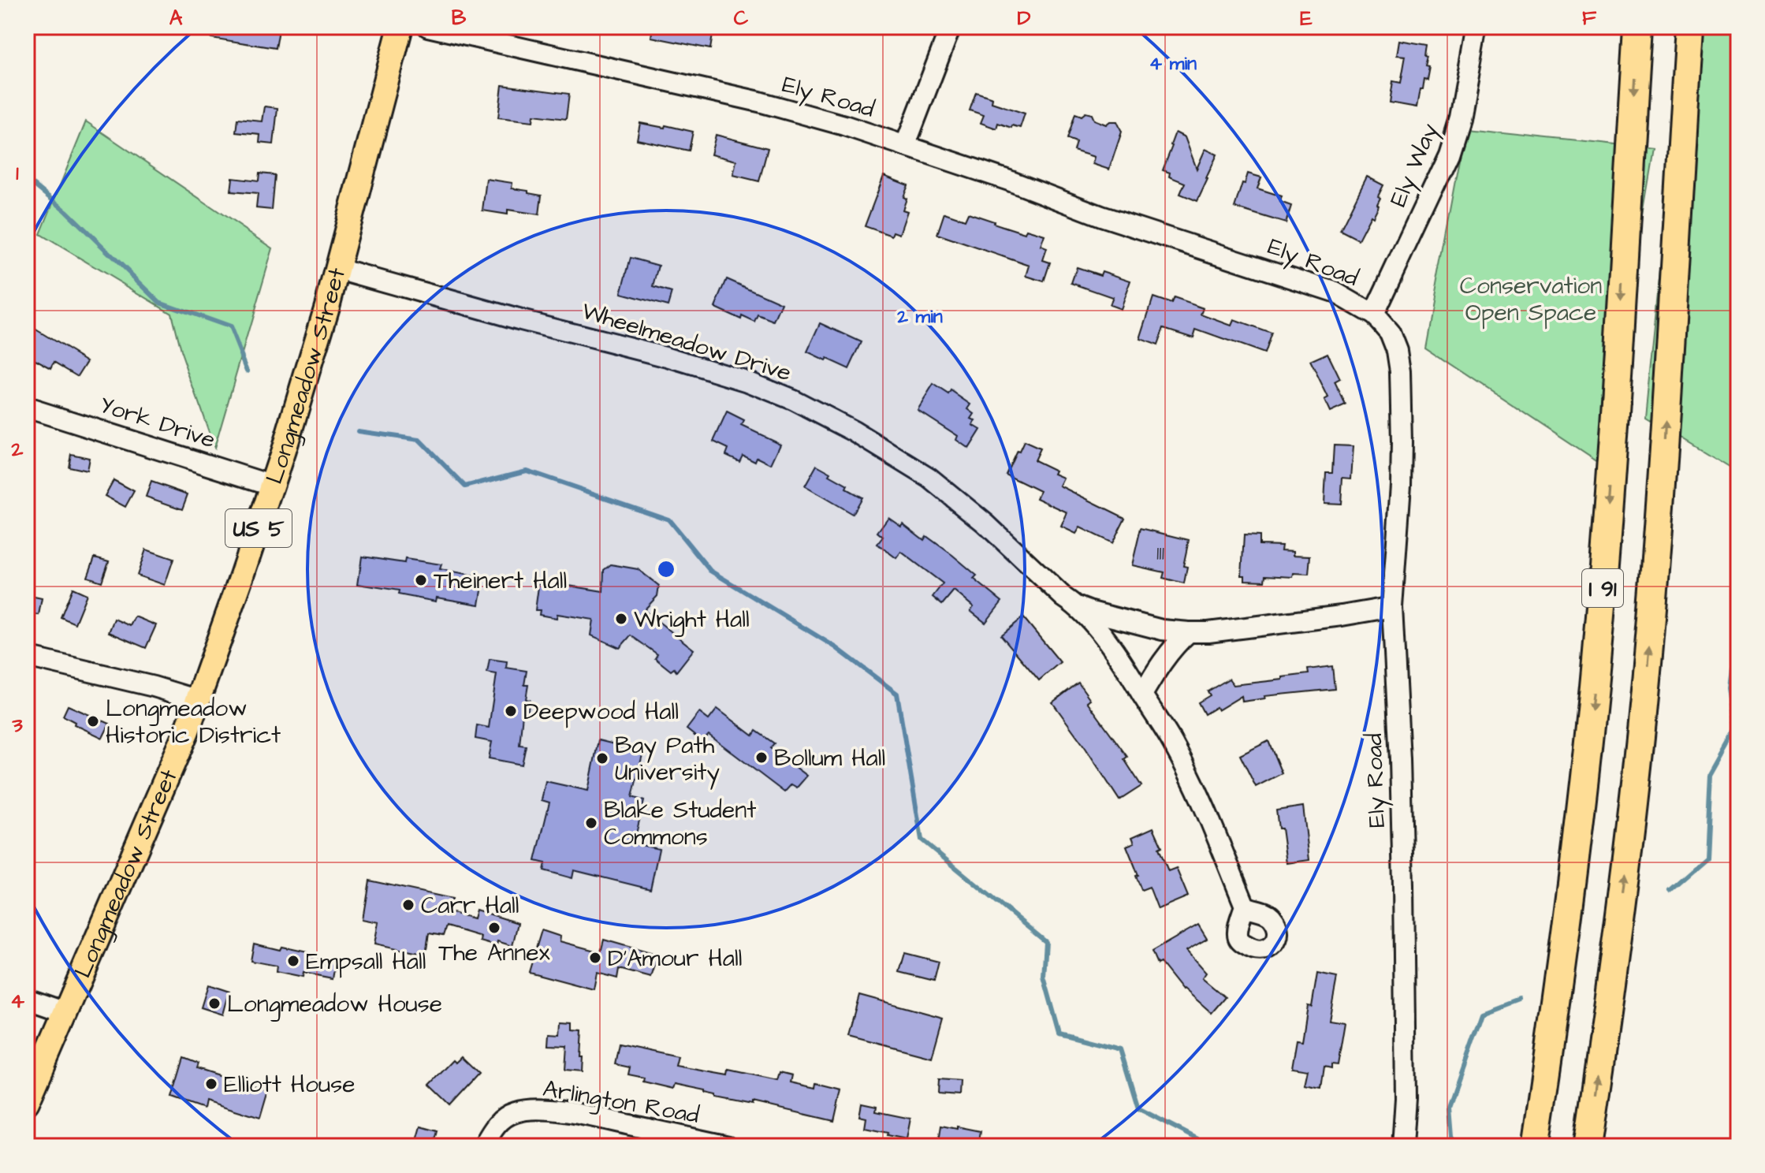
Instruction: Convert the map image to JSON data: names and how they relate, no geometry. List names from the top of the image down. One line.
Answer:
{"streets":{"highway":["I 91"],"main road":["Longmeadow Street","US 5"],"street":["Ely Road","Ely Way","Wheelmeadow Drive","York Drive","Arlington Road"]},"crossings":[["Ely Road","Ely Way"],["Wheelmeadow Drive","Longmeadow Street"],["Longmeadow Street","York Drive"]],"parks":["Conservation Open Space"],"places":["Theinert Hall","Wright Hall","Deepwood Hall","Longmeadow Historic District","Bollum Hall","Bay Path University","Blake Student Commons","Carr Hall","The Annex","D'Amour Hall","Empsall Hall","Longmeadow House","Elliott House"],"house_numbers":["111"],"grid":{"columns":["A","B","C","D","E","F"],"rows":["1","2","3","4"]},"rings":["4 min","2 min"]}
